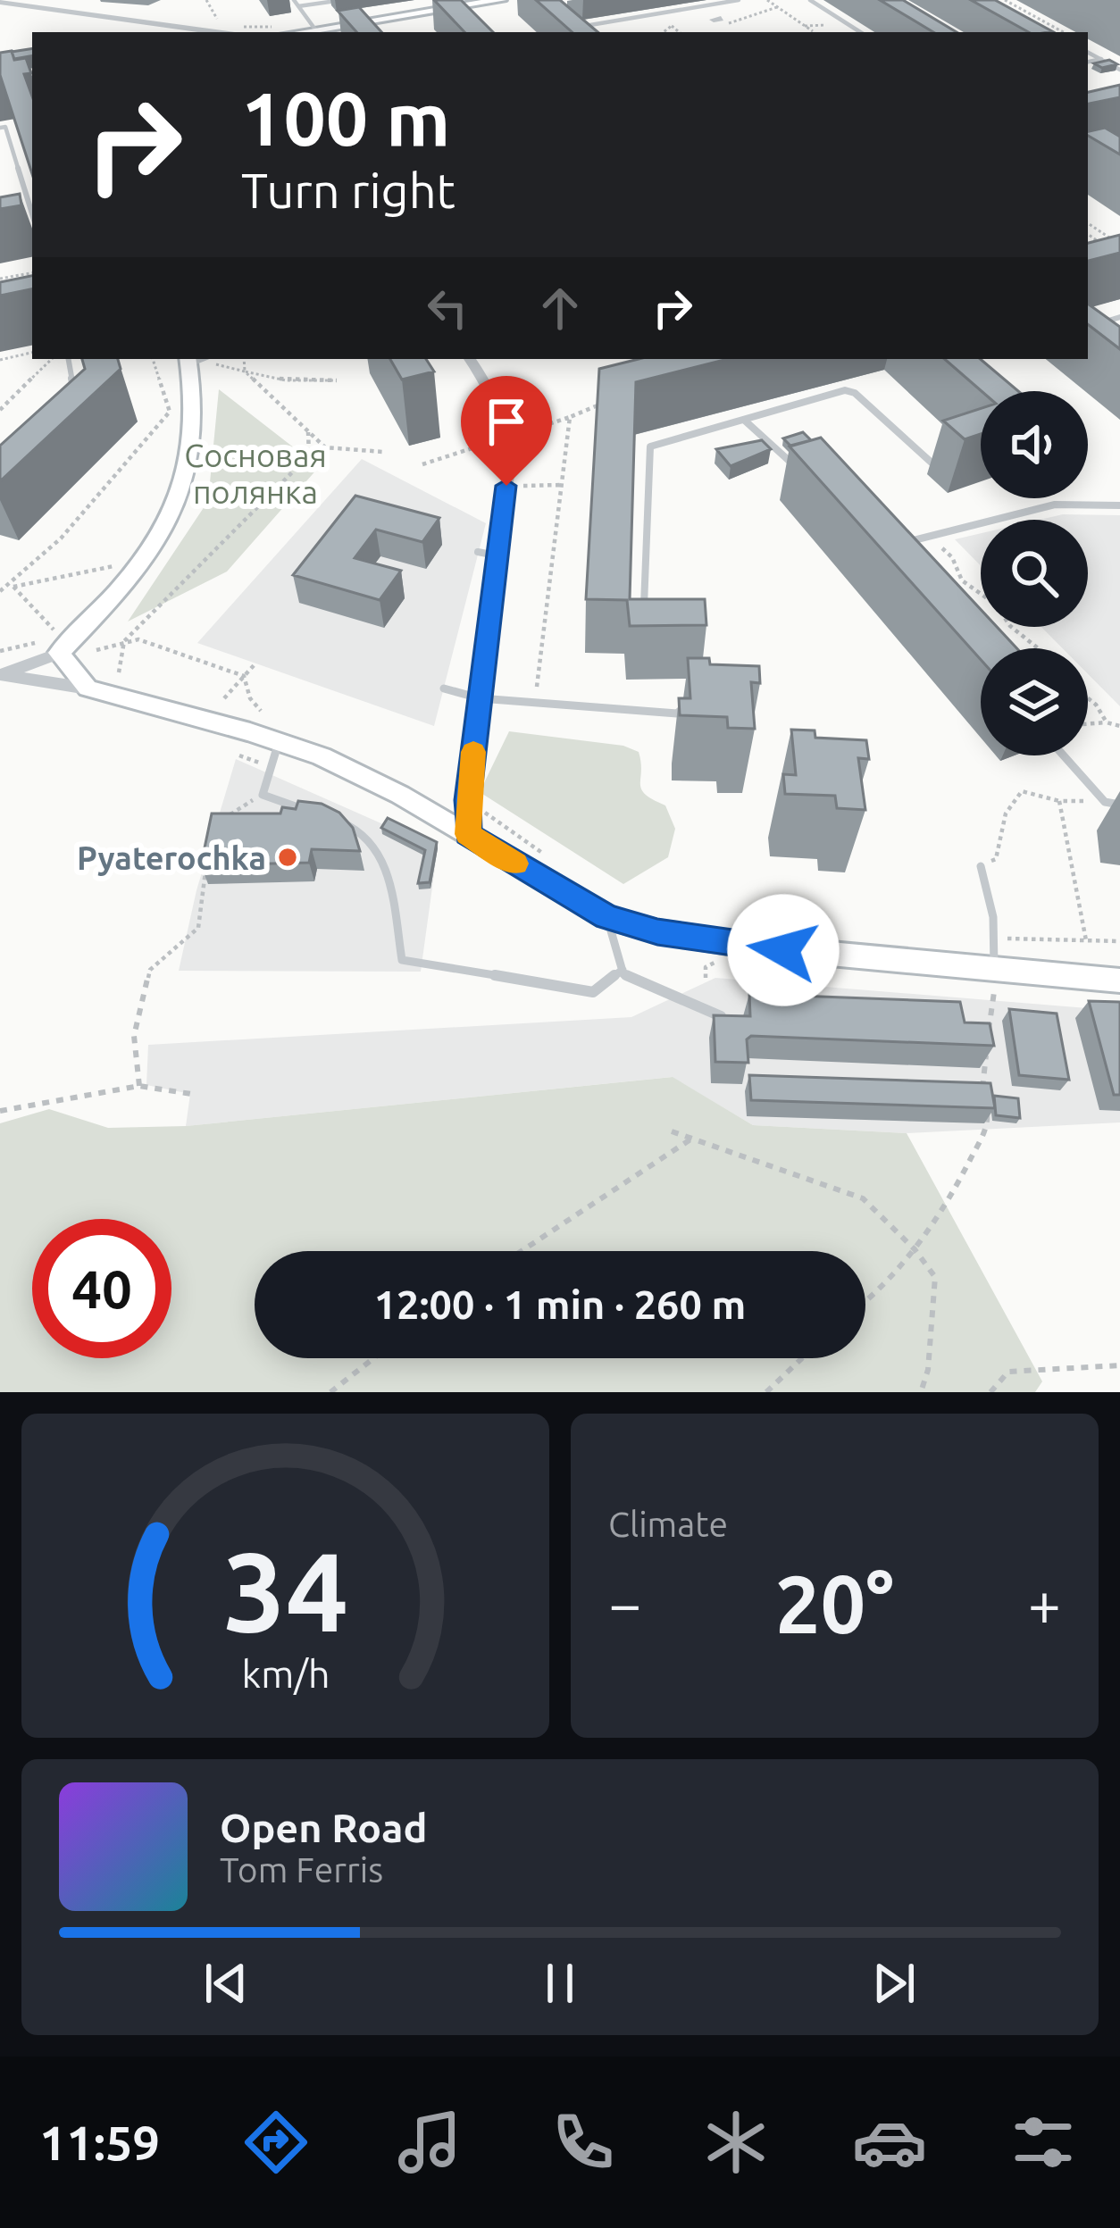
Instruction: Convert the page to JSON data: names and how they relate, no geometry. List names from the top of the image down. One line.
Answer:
{"parks":["Сосновая полянка"],"places":["Pyaterochka"],"page":{"turn":["100 m","Turn right"],"limit":"40","trip":"12:00 · 1 min · 260 m","tile":"Climate","heat":["−","20°","+"],"song":["Open Road","Tom Ferris"],"tabs":"11:59","gauge":["34","km/h"]}}
